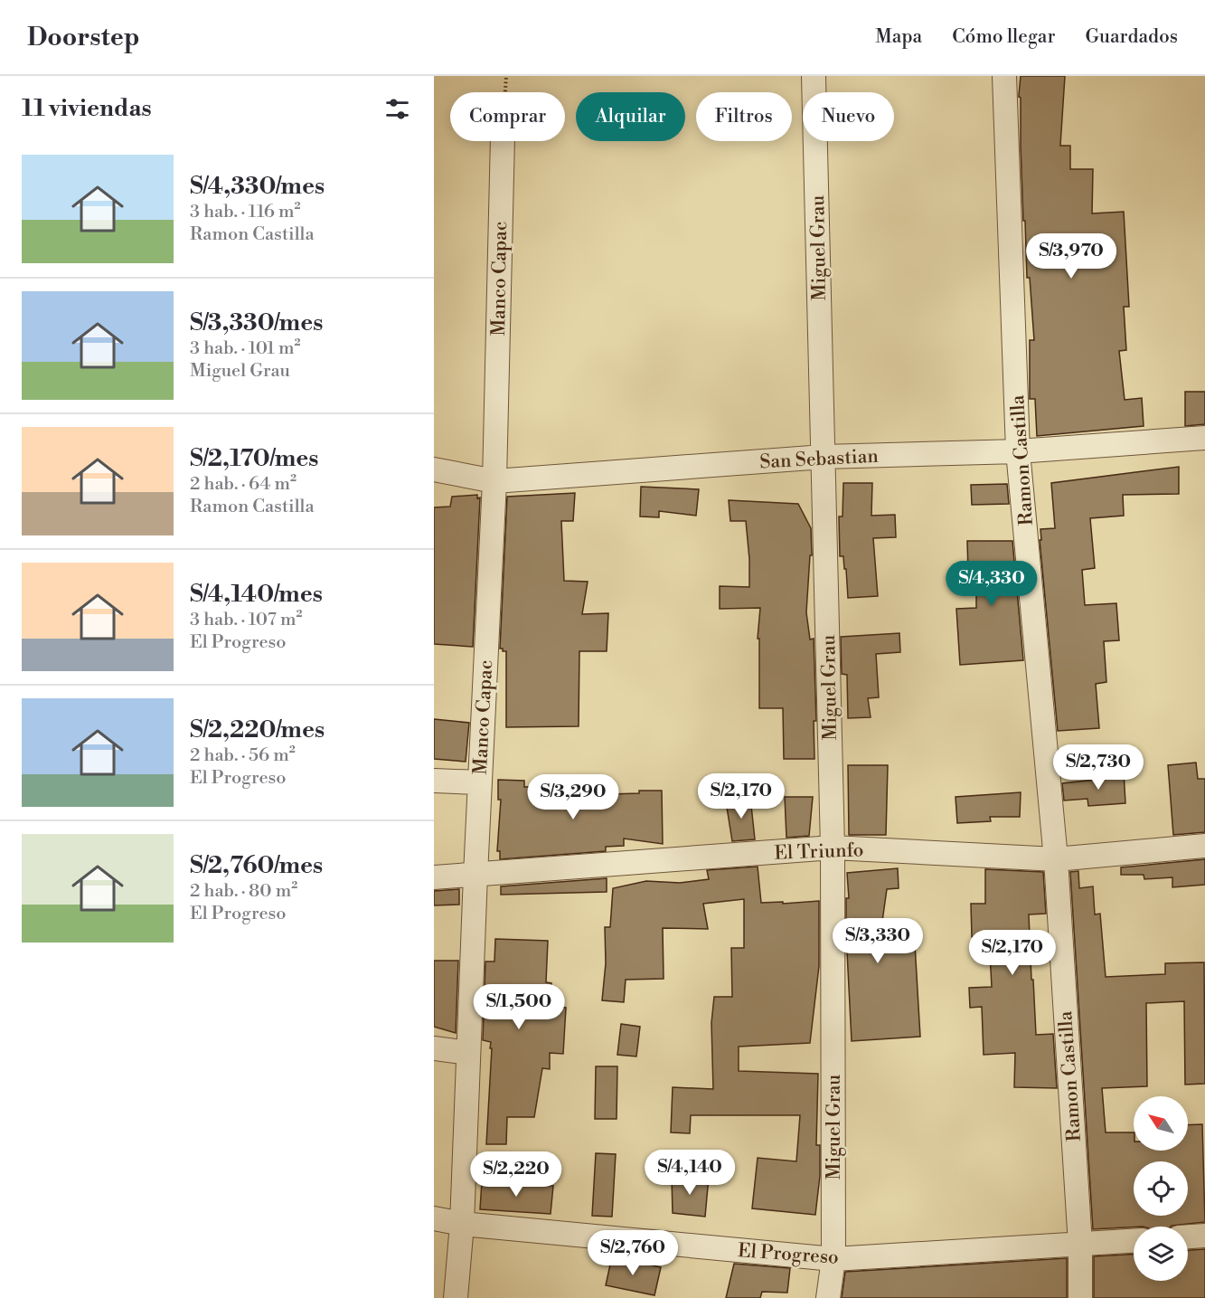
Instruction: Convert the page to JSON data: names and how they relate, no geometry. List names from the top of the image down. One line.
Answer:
{"streets":{"street":["Miguel Grau","Manco Capac","San Sebastian","Ramon Castilla","El Triunfo","El Progreso"]},"crossings":[["Miguel Grau","San Sebastian"],["Miguel Grau","El Triunfo"],["Miguel Grau","El Progreso"],["Manco Capac","San Sebastian"],["Manco Capac","El Triunfo"],["Manco Capac","El Progreso"],["San Sebastian","Ramon Castilla"],["Ramon Castilla","El Triunfo"],["Ramon Castilla","El Progreso"]],"north":"top left","page":{"header":"Doorstep","nav":["Mapa","Cómo llegar","Guardados"],"heading":"11 viviendas","chip":["Comprar","Alquilar","Filtros","Nuevo"],"list":[{"name":"S/4,330/mes","note":"3 hab. · 116 m² · Ramon Castilla"},{"name":"S/3,330/mes","note":"3 hab. · 101 m² · Miguel Grau"},{"name":"S/2,170/mes","note":"2 hab. · 64 m² · Ramon Castilla"},{"name":"S/4,140/mes","note":"3 hab. · 107 m² · El Progreso"},{"name":"S/2,220/mes","note":"2 hab. · 56 m² · El Progreso"},{"name":"S/2,760/mes","note":"2 hab. · 80 m² · El Progreso"}],"price":["S/3,970","S/4,330","S/2,730","S/2,170","S/3,290","S/3,330","S/2,170","S/1,500","S/4,140","S/2,220","S/2,760"]}}
